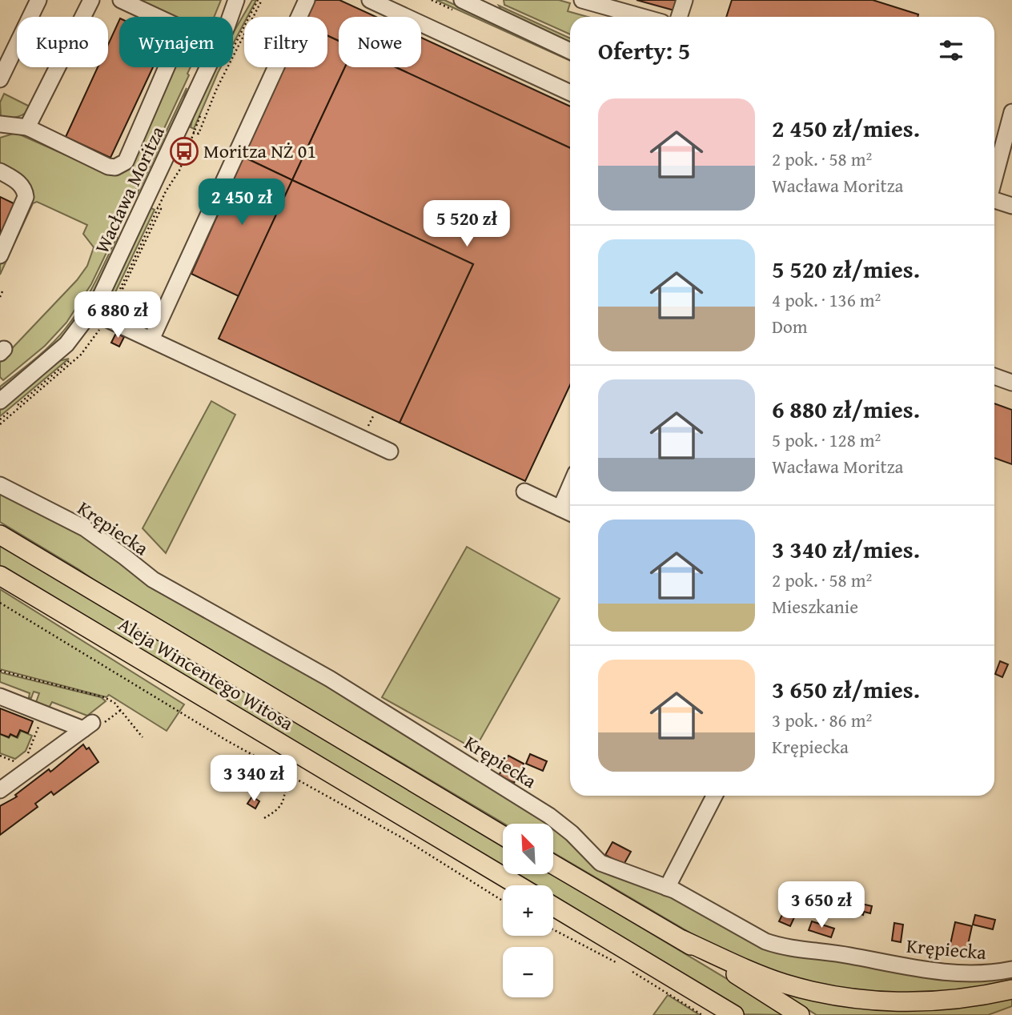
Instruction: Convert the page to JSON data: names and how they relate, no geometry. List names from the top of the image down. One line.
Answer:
{"streets":{"main road":["Aleja Wincentego Witosa"],"street":["Wacława Moritza","Krępiecka"]},"places":{"bus stop":["Moritza NŻ 01"]},"north":"top left","page":{"chip":["Kupno","Wynajem","Filtry","Nowe"],"heading":"Oferty: 5","list":[{"name":"2 450 zł/mies.","note":"2 pok. · 58 m² · Wacława Moritza"},{"name":"5 520 zł/mies.","note":"4 pok. · 136 m² · Dom"},{"name":"6 880 zł/mies.","note":"5 pok. · 128 m² · Wacława Moritza"},{"name":"3 340 zł/mies.","note":"2 pok. · 58 m² · Mieszkanie"},{"name":"3 650 zł/mies.","note":"3 pok. · 86 m² · Krępiecka"}],"price":["2 450 zł","5 520 zł","6 880 zł","3 340 zł","3 650 zł"],"map_buttons":["+","−"]}}
